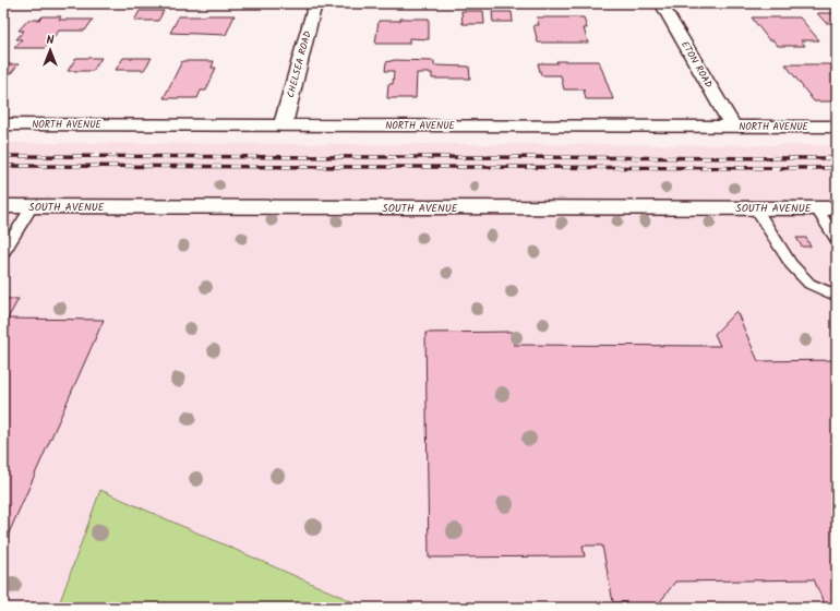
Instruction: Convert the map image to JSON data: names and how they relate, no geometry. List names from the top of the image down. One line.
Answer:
{"streets":{"street":["CHELSEA ROAD","ETON ROAD","NORTH AVENUE","SOUTH AVENUE"]},"crossings":[["CHELSEA ROAD","NORTH AVENUE"],["ETON ROAD","NORTH AVENUE"]],"north":"top"}
